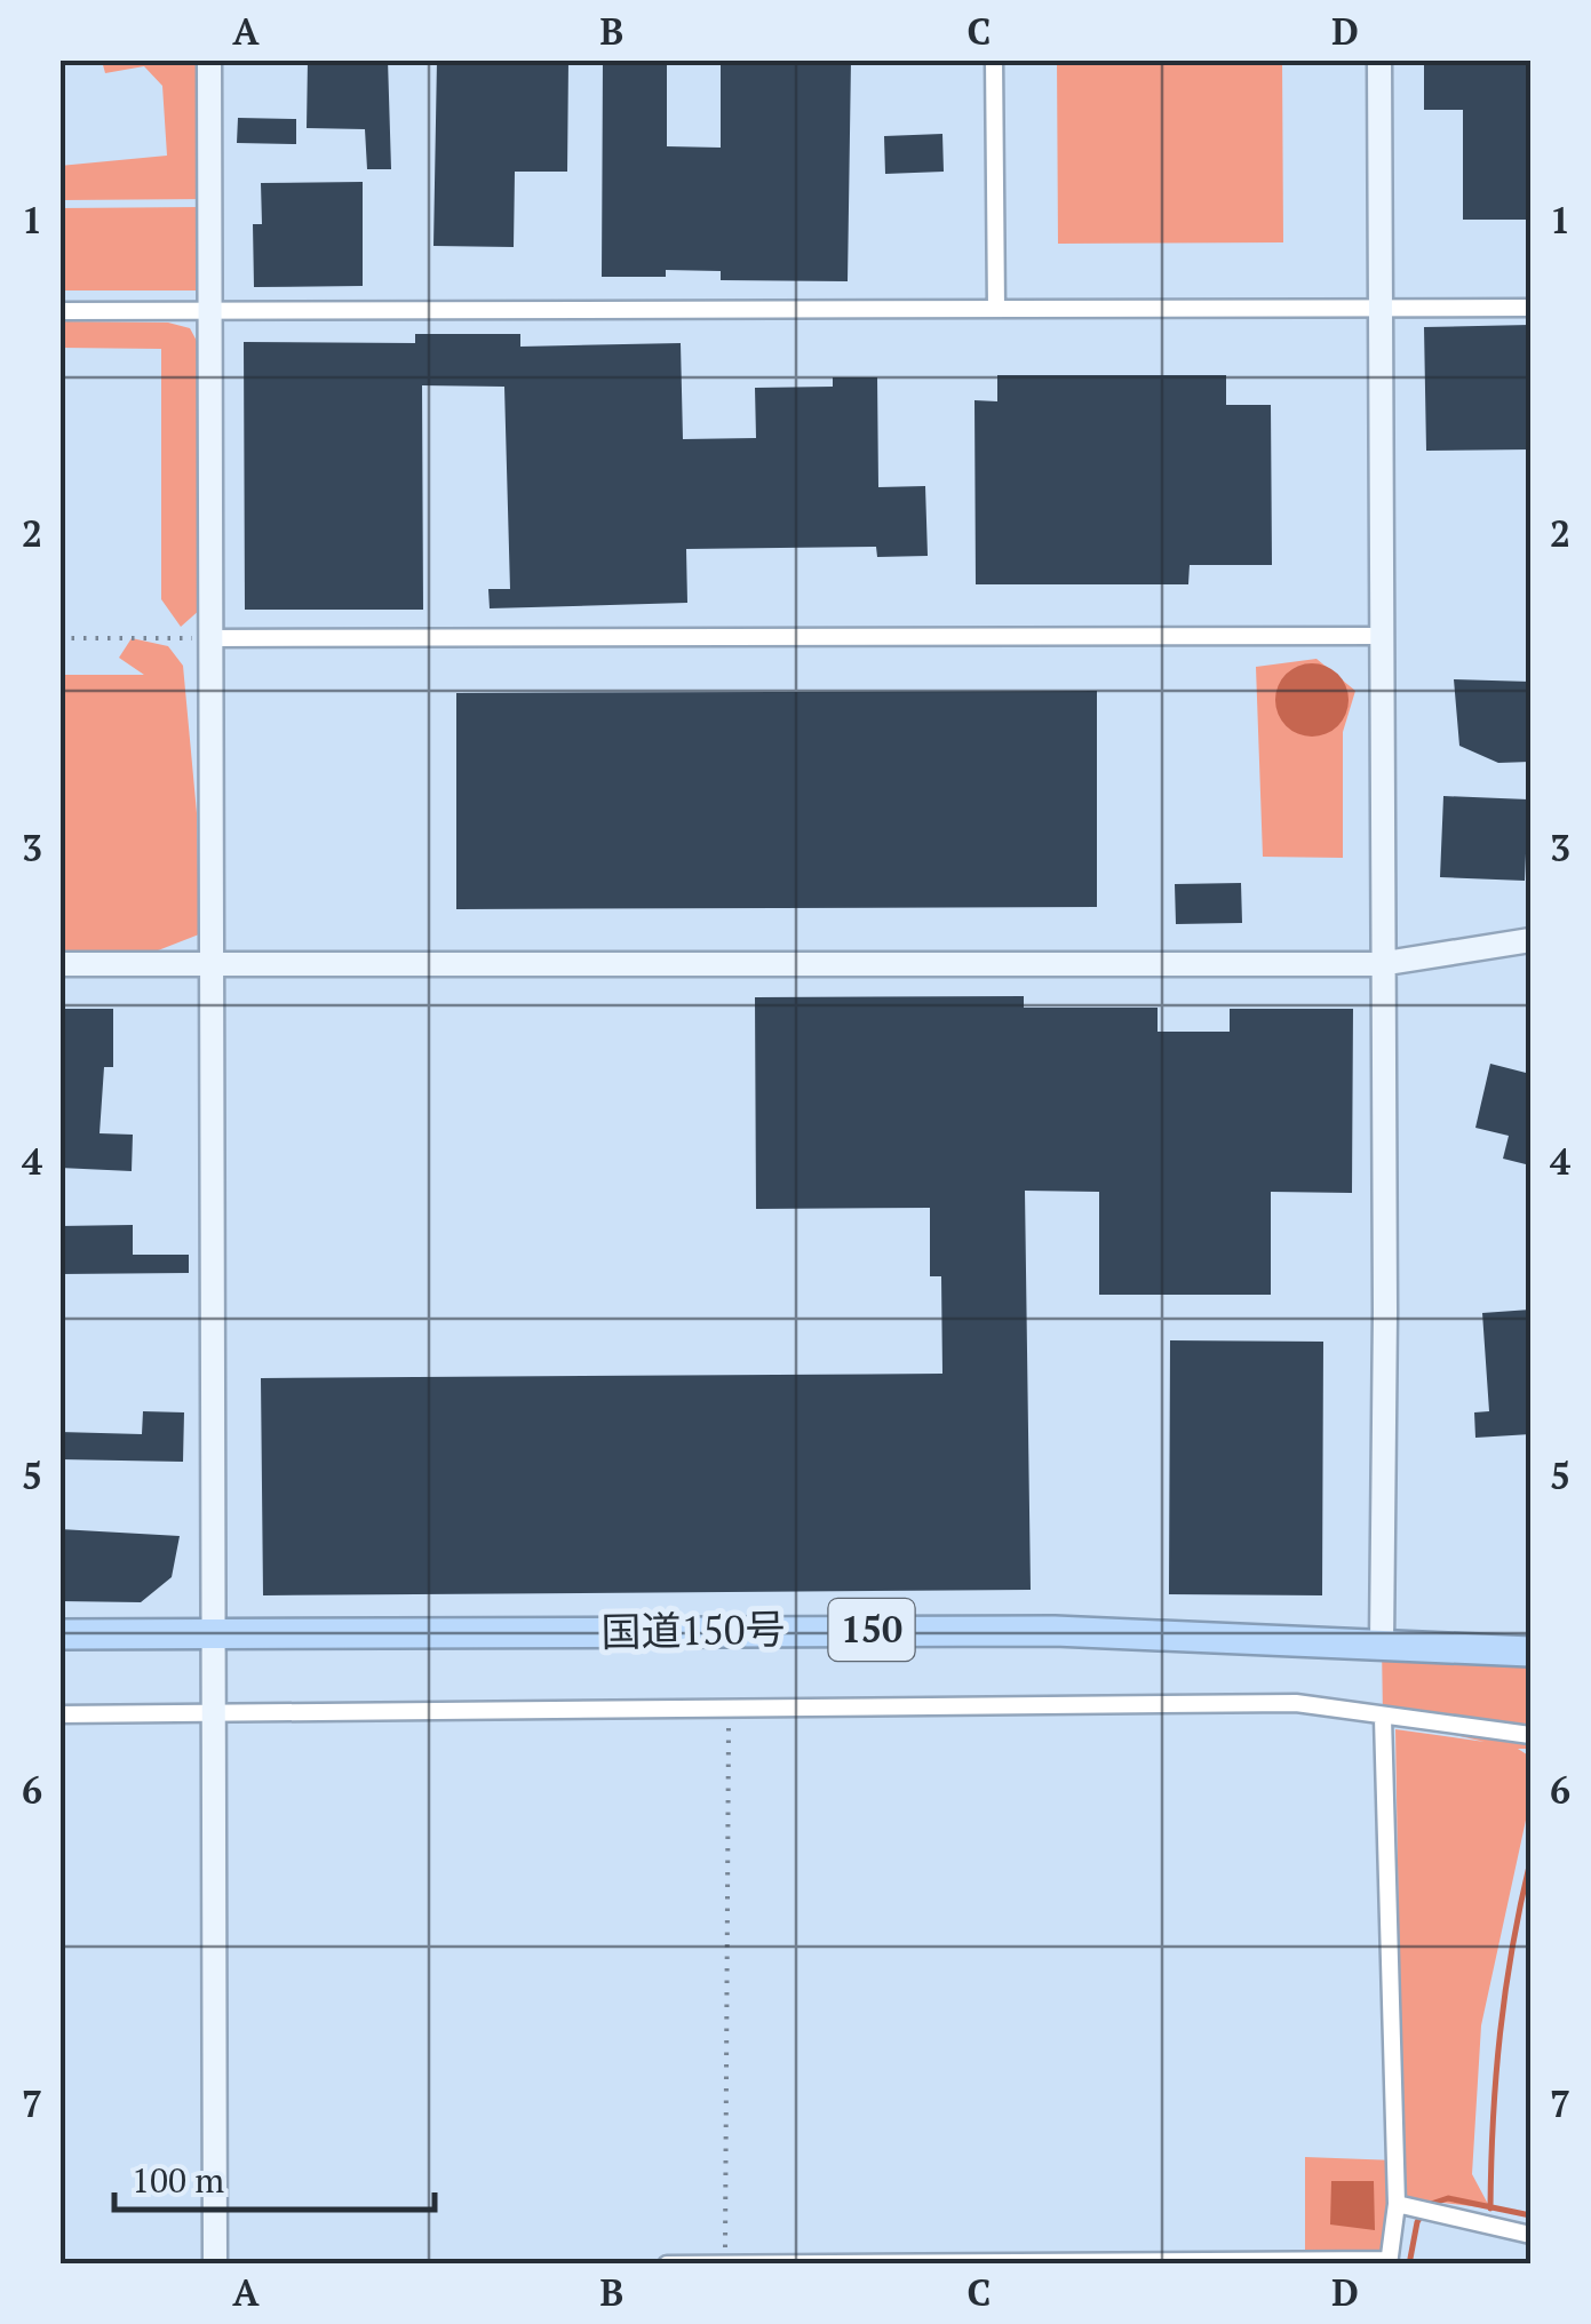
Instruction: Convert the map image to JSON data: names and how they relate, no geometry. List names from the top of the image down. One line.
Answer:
{"streets":{"highway":["150","国道150号"]},"scale_bar":"100 m","grid":{"columns":["A","B","C","D"],"rows":["1","2","3","4","5","6","7"]}}
